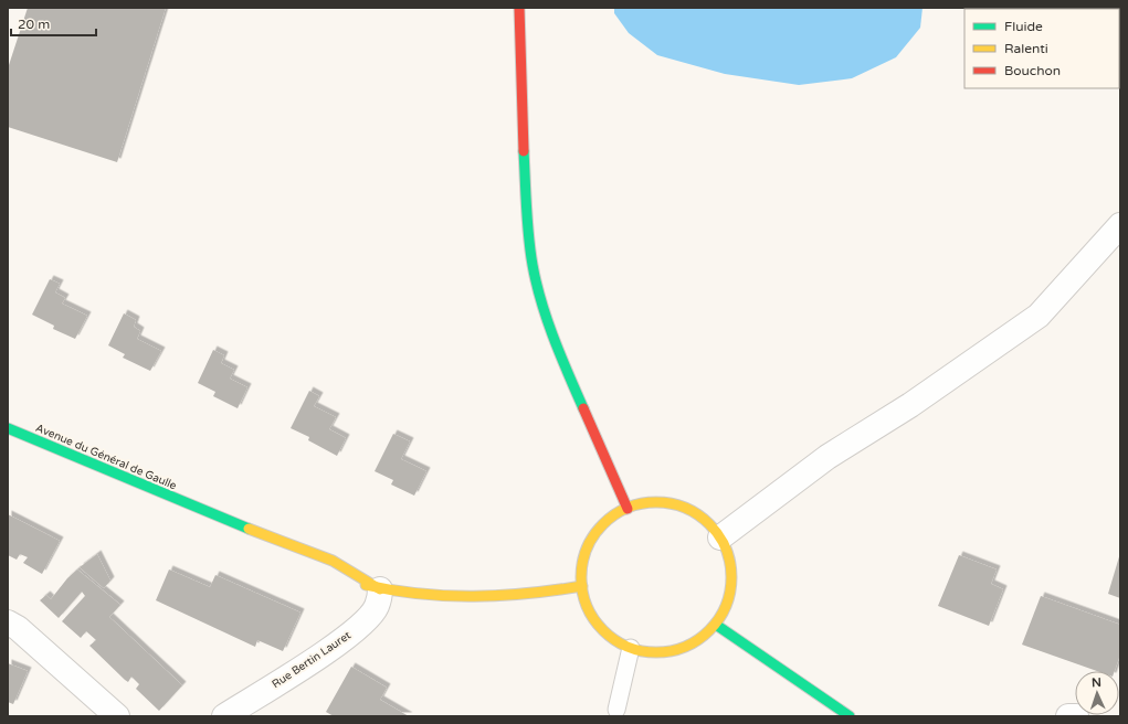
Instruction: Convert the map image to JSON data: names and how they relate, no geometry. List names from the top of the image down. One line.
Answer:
{"streets":{"main road":["Avenue du Général de Gaulle"],"street":["Rue Bertin Lauret"]},"crossings":[["Avenue du Général de Gaulle","Rue Bertin Lauret"]],"legend":["Fluide","Ralenti","Bouchon"],"scale_bar":"20 m","north":"top"}
